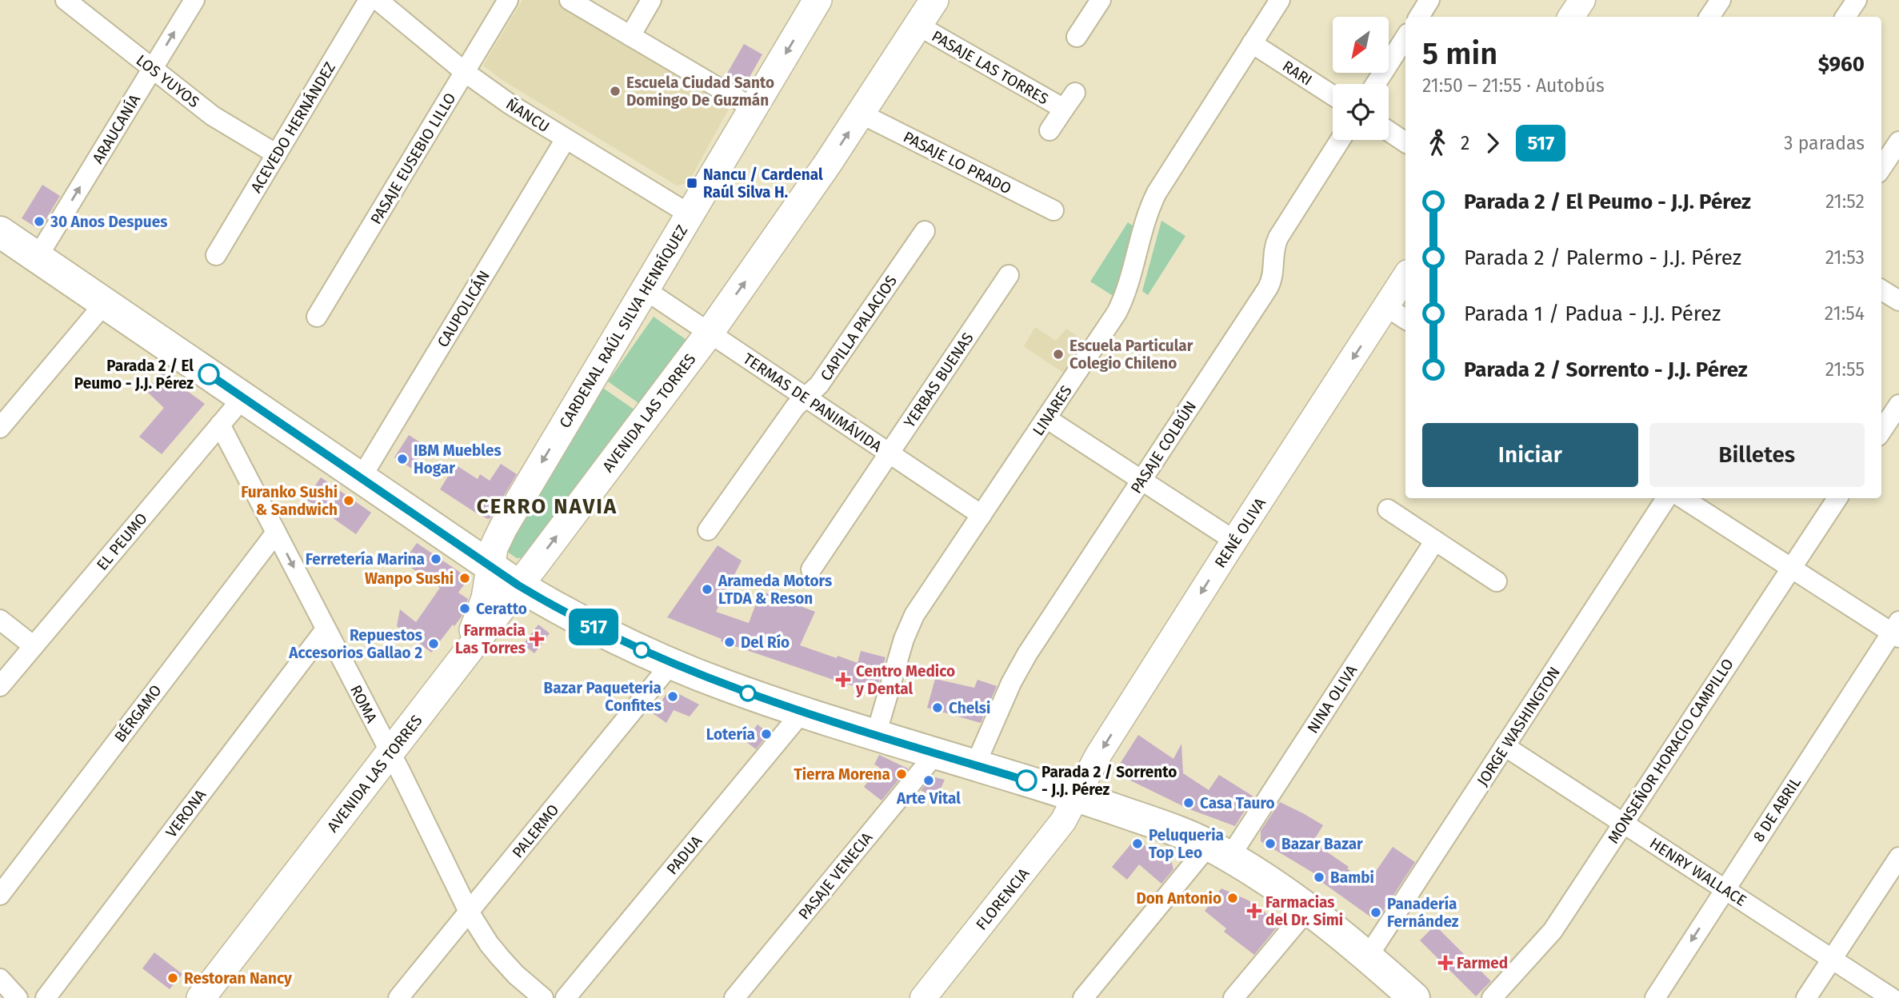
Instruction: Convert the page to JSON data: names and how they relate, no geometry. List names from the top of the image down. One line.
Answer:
{"streets":{"main road":["CARDENAL RAÚL SILVA HENRÍQUEZ","AVENIDA LAS TORRES"],"street":["PASAJE LAS TORRES","RARI","LOS YUYOS","ÑANCU","ACEVEDO HERNÁNDEZ","ARAUCANÍA","PASAJE EUSEBIO LILLO","PASAJE LO PRADO","CAUPOLICÁN","CAPILLA PALACIOS","YERBAS BUENAS","TERMAS DE PANIMÁVIDA","LINARES","PASAJE COLBÚN","RENÉ OLIVA","EL PEUMO","NINA OLIVA","ROMA","BÉRGAMO","JORGE WASHINGTON","MONSEÑOR HORACIO CAMPILLO","8 DE ABRIL","VERONA","PALERMO","PADUA","HENRY WALLACE","PASAJE VENECIA","FLORENCIA"]},"crossings":[["PASAJE LAS TORRES","AVENIDA LAS TORRES"],["RARI","LINARES"],["LOS YUYOS","ACEVEDO HERNÁNDEZ"],["LOS YUYOS","ARAUCANÍA"],["ÑANCU","PASAJE EUSEBIO LILLO"],["ÑANCU","CAUPOLICÁN"],["ÑANCU","CARDENAL RAÚL SILVA HENRÍQUEZ"],["PASAJE LO PRADO","AVENIDA LAS TORRES"],["CARDENAL RAÚL SILVA HENRÍQUEZ","TERMAS DE PANIMÁVIDA"],["CARDENAL RAÚL SILVA HENRÍQUEZ","AVENIDA LAS TORRES"],["CAPILLA PALACIOS","TERMAS DE PANIMÁVIDA"],["YERBAS BUENAS","TERMAS DE PANIMÁVIDA"],["TERMAS DE PANIMÁVIDA","LINARES"],["TERMAS DE PANIMÁVIDA","AVENIDA LAS TORRES"],["AVENIDA LAS TORRES","ROMA"],["RENÉ OLIVA","FLORENCIA"],["EL PEUMO","ROMA"],["ROMA","BÉRGAMO"],["ROMA","VERONA"],["ROMA","PALERMO"],["JORGE WASHINGTON","HENRY WALLACE"],["MONSEÑOR HORACIO CAMPILLO","HENRY WALLACE"],["8 DE ABRIL","HENRY WALLACE"]],"one_way":["ARAUCANÍA","CARDENAL RAÚL SILVA HENRÍQUEZ","AVENIDA LAS TORRES","RENÉ OLIVA"],"districts":["CERRO NAVIA"],"places":{"other":["Escuela Ciudad Santo Domingo De Guzmán","30 Anos Despues","Escuela Particular Colegio Chileno","Parada 2 / El Peumo - J.J. Pérez","IBM Muebles Hogar","Furanko Sushi & Sandwich","Ferretería Marina","Wanpo Sushi","Arameda Motors LTDA & Reson","Ceratto","Del Río","Repuestos Accesorios Gallao 2","Bazar Paqueteria Confites","Chelsi","Lotería","Tierra Morena","Arte Vital","Parada 2 / Sorrento - J.J. Pérez","Casa Tauro","Peluqueria Top Leo","Bazar Bazar","Bambi","Don Antonio","Panadería Fernández","Restoran Nancy"],"transit":["Nancu / Cardenal Raúl Silva H."],"health":["Farmacia Las Torres","Centro Medico y Dental","Farmacias del Dr. Simi","Farmed"]},"lines":["bus line 517"],"north":"bottom left","page":{"on_map":"517","heading":["5 min","21:50 – 21:55 · Autobús","$960"],"legs":["2","517","3 paradas"],"list":[{"name":"Parada 2 / El Peumo - J.J. Pérez","value":"21:52"},{"name":"Parada 2 / Palermo - J.J. Pérez","value":"21:53"},{"name":"Parada 1 / Padua - J.J. Pérez","value":"21:54"},{"name":"Parada 2 / Sorrento - J.J. Pérez","value":"21:55"}],"buttons":["Iniciar","Billetes"]}}
